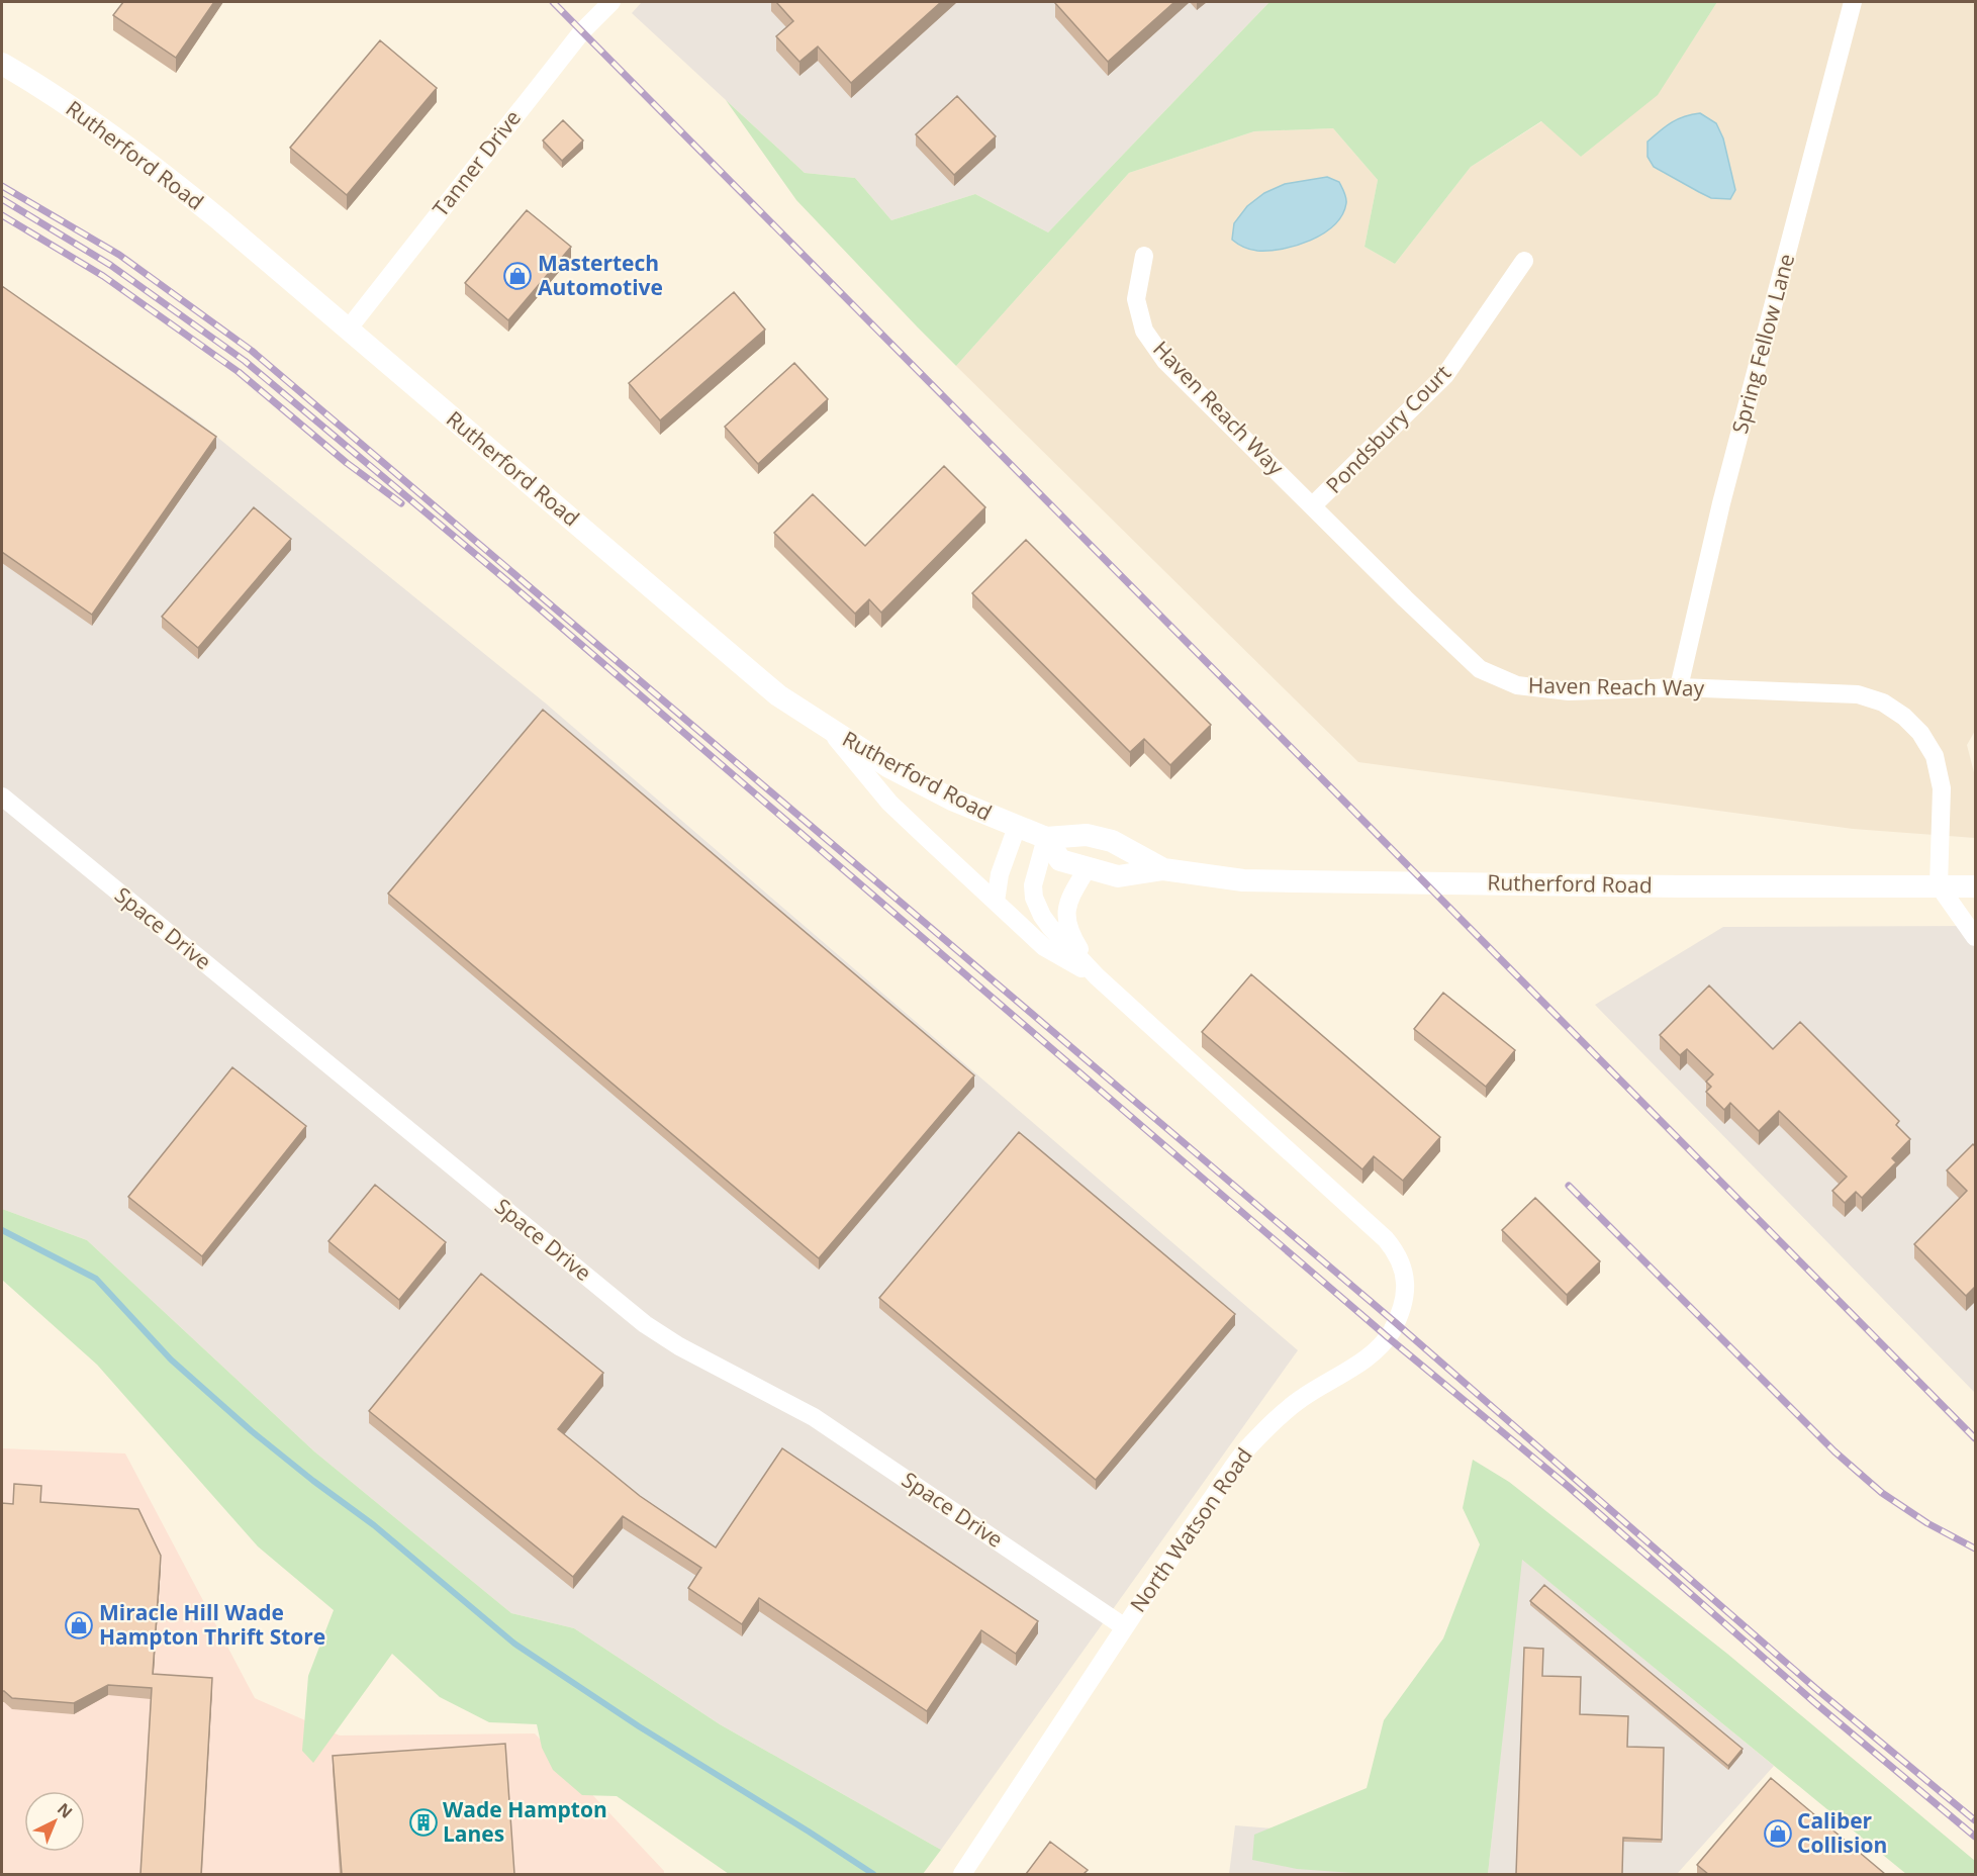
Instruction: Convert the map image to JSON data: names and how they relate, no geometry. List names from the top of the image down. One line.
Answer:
{"streets":{"street":["Rutherford Road","Tanner Drive","Spring Fellow Lane","Haven Reach Way","Pondsbury Court","Space Drive","North Watson Road"]},"crossings":[["Rutherford Road","Tanner Drive"],["Rutherford Road","Haven Reach Way"],["Rutherford Road","North Watson Road"],["Spring Fellow Lane","Haven Reach Way"],["Haven Reach Way","Pondsbury Court"],["Space Drive","North Watson Road"]],"places":{"shop":["Mastertech Automotive","Miracle Hill Wade Hampton Thrift Store","Caliber Collision"],"building":["Wade Hampton Lanes"]},"north":"top right"}
